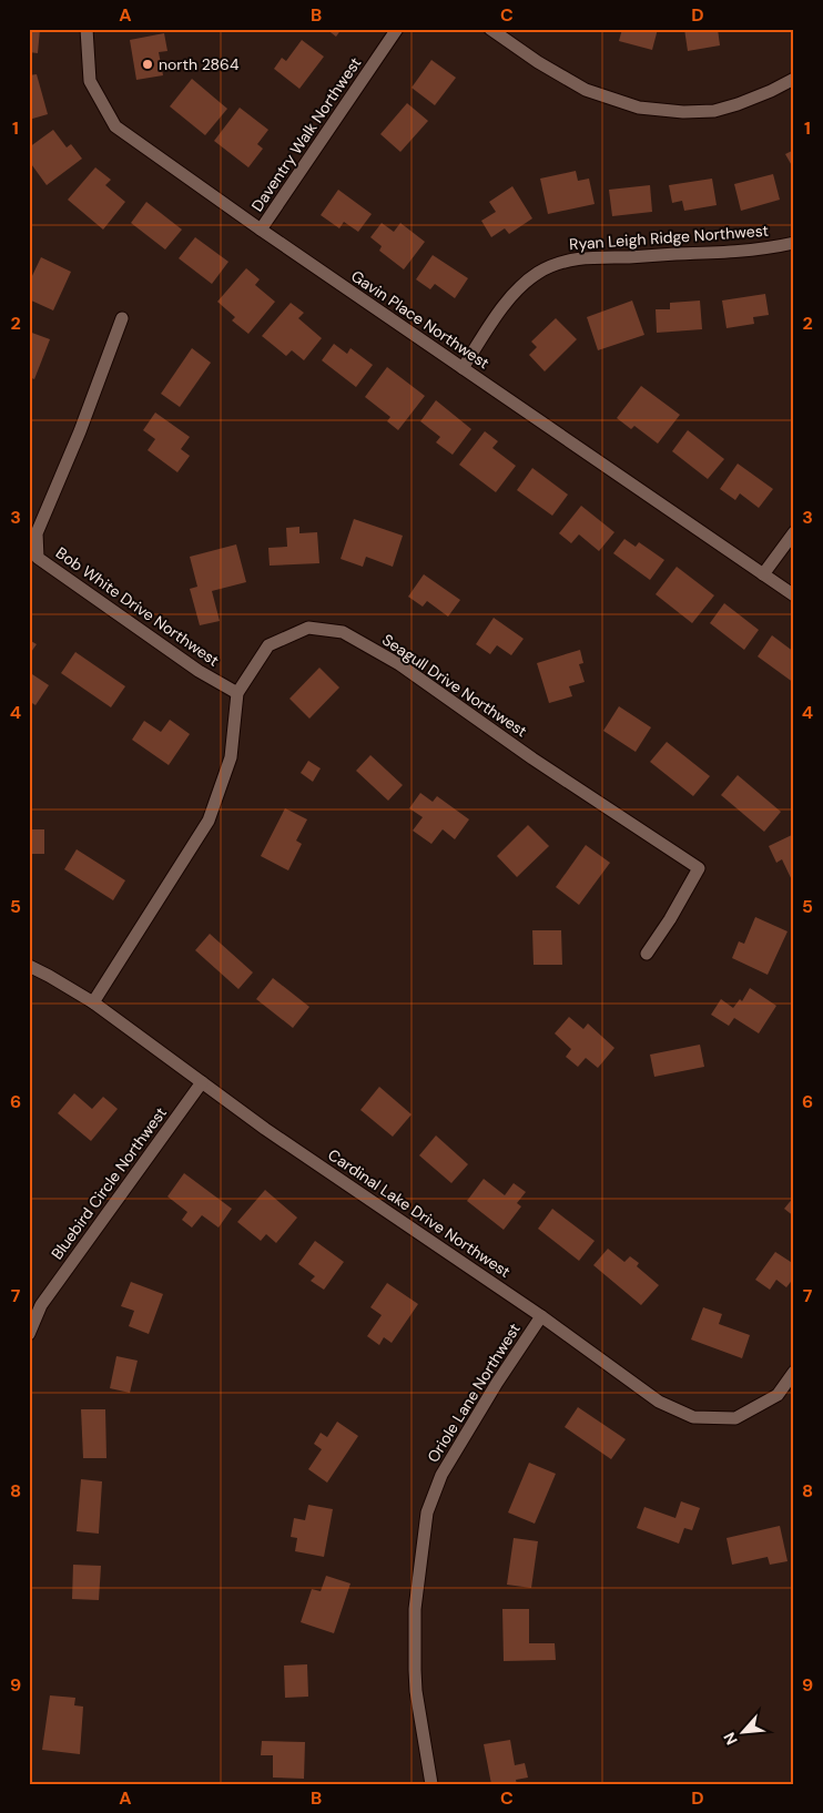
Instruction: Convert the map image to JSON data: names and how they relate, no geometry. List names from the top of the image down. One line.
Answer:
{"streets":{"street":["Daventry Walk Northwest","Ryan Leigh Ridge Northwest","Gavin Place Northwest","Bob White Drive Northwest","Seagull Drive Northwest","Bluebird Circle Northwest","Cardinal Lake Drive Northwest","Oriole Lane Northwest"]},"crossings":[["Daventry Walk Northwest","Gavin Place Northwest"],["Ryan Leigh Ridge Northwest","Gavin Place Northwest"],["Bob White Drive Northwest","Seagull Drive Northwest"],["Seagull Drive Northwest","Cardinal Lake Drive Northwest"],["Bluebird Circle Northwest","Cardinal Lake Drive Northwest"],["Cardinal Lake Drive Northwest","Oriole Lane Northwest"]],"places":["north 2864"],"north":"bottom left","grid":{"columns":["A","B","C","D"],"rows":["1","2","3","4","5","6","7","8","9"]}}
